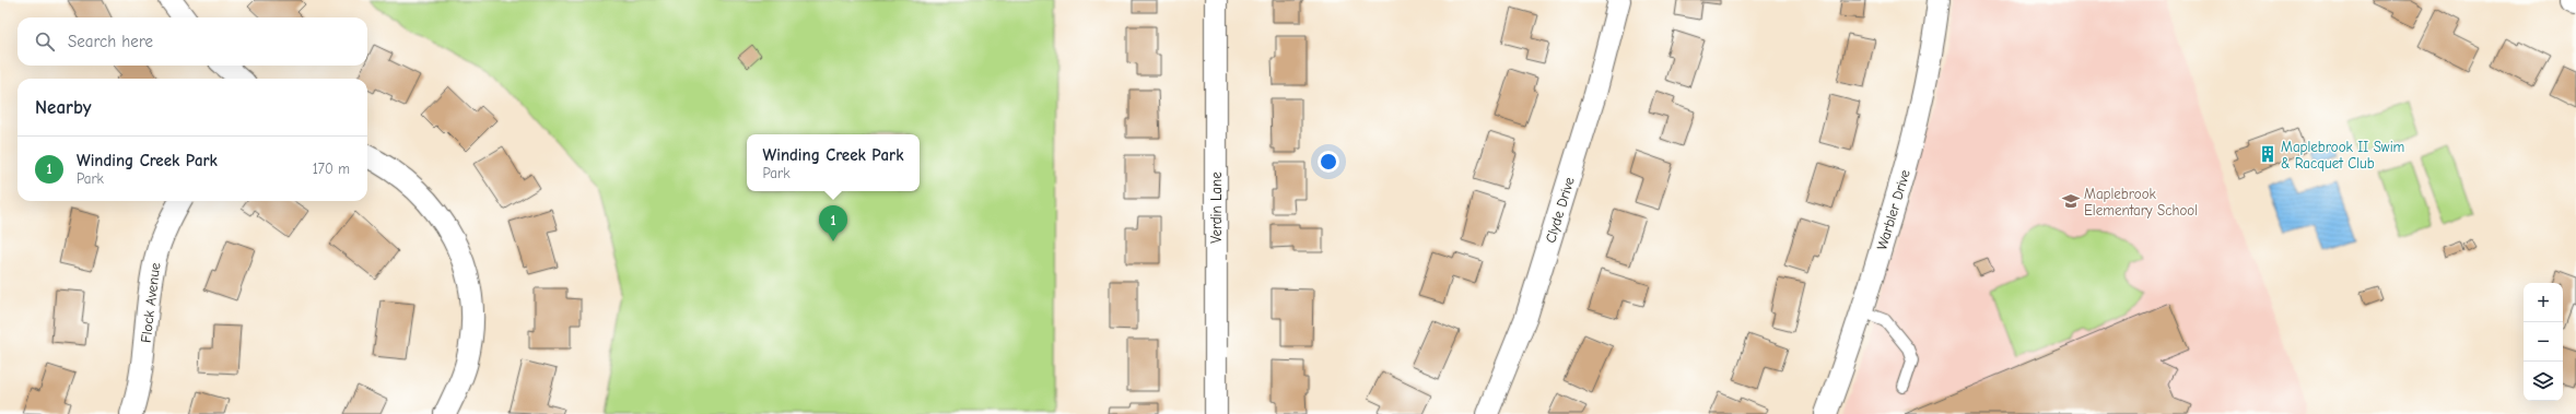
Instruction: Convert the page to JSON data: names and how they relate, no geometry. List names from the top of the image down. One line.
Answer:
{"streets":{"street":["Verdin Lane","Clyde Drive","Warbler Drive","Flock Avenue"]},"places":{"building":["Maplebrook II Swim & Racquet Club"],"school or university":["Maplebrook Elementary School"]},"page":{"search":"Search here","heading":"Nearby","popup":["Winding Creek Park","Park"],"list":[{"mark":"1","name":"Winding Creek Park","note":"Park","value":"170 m"}],"pins":"1","map_buttons":["+","−"]}}
